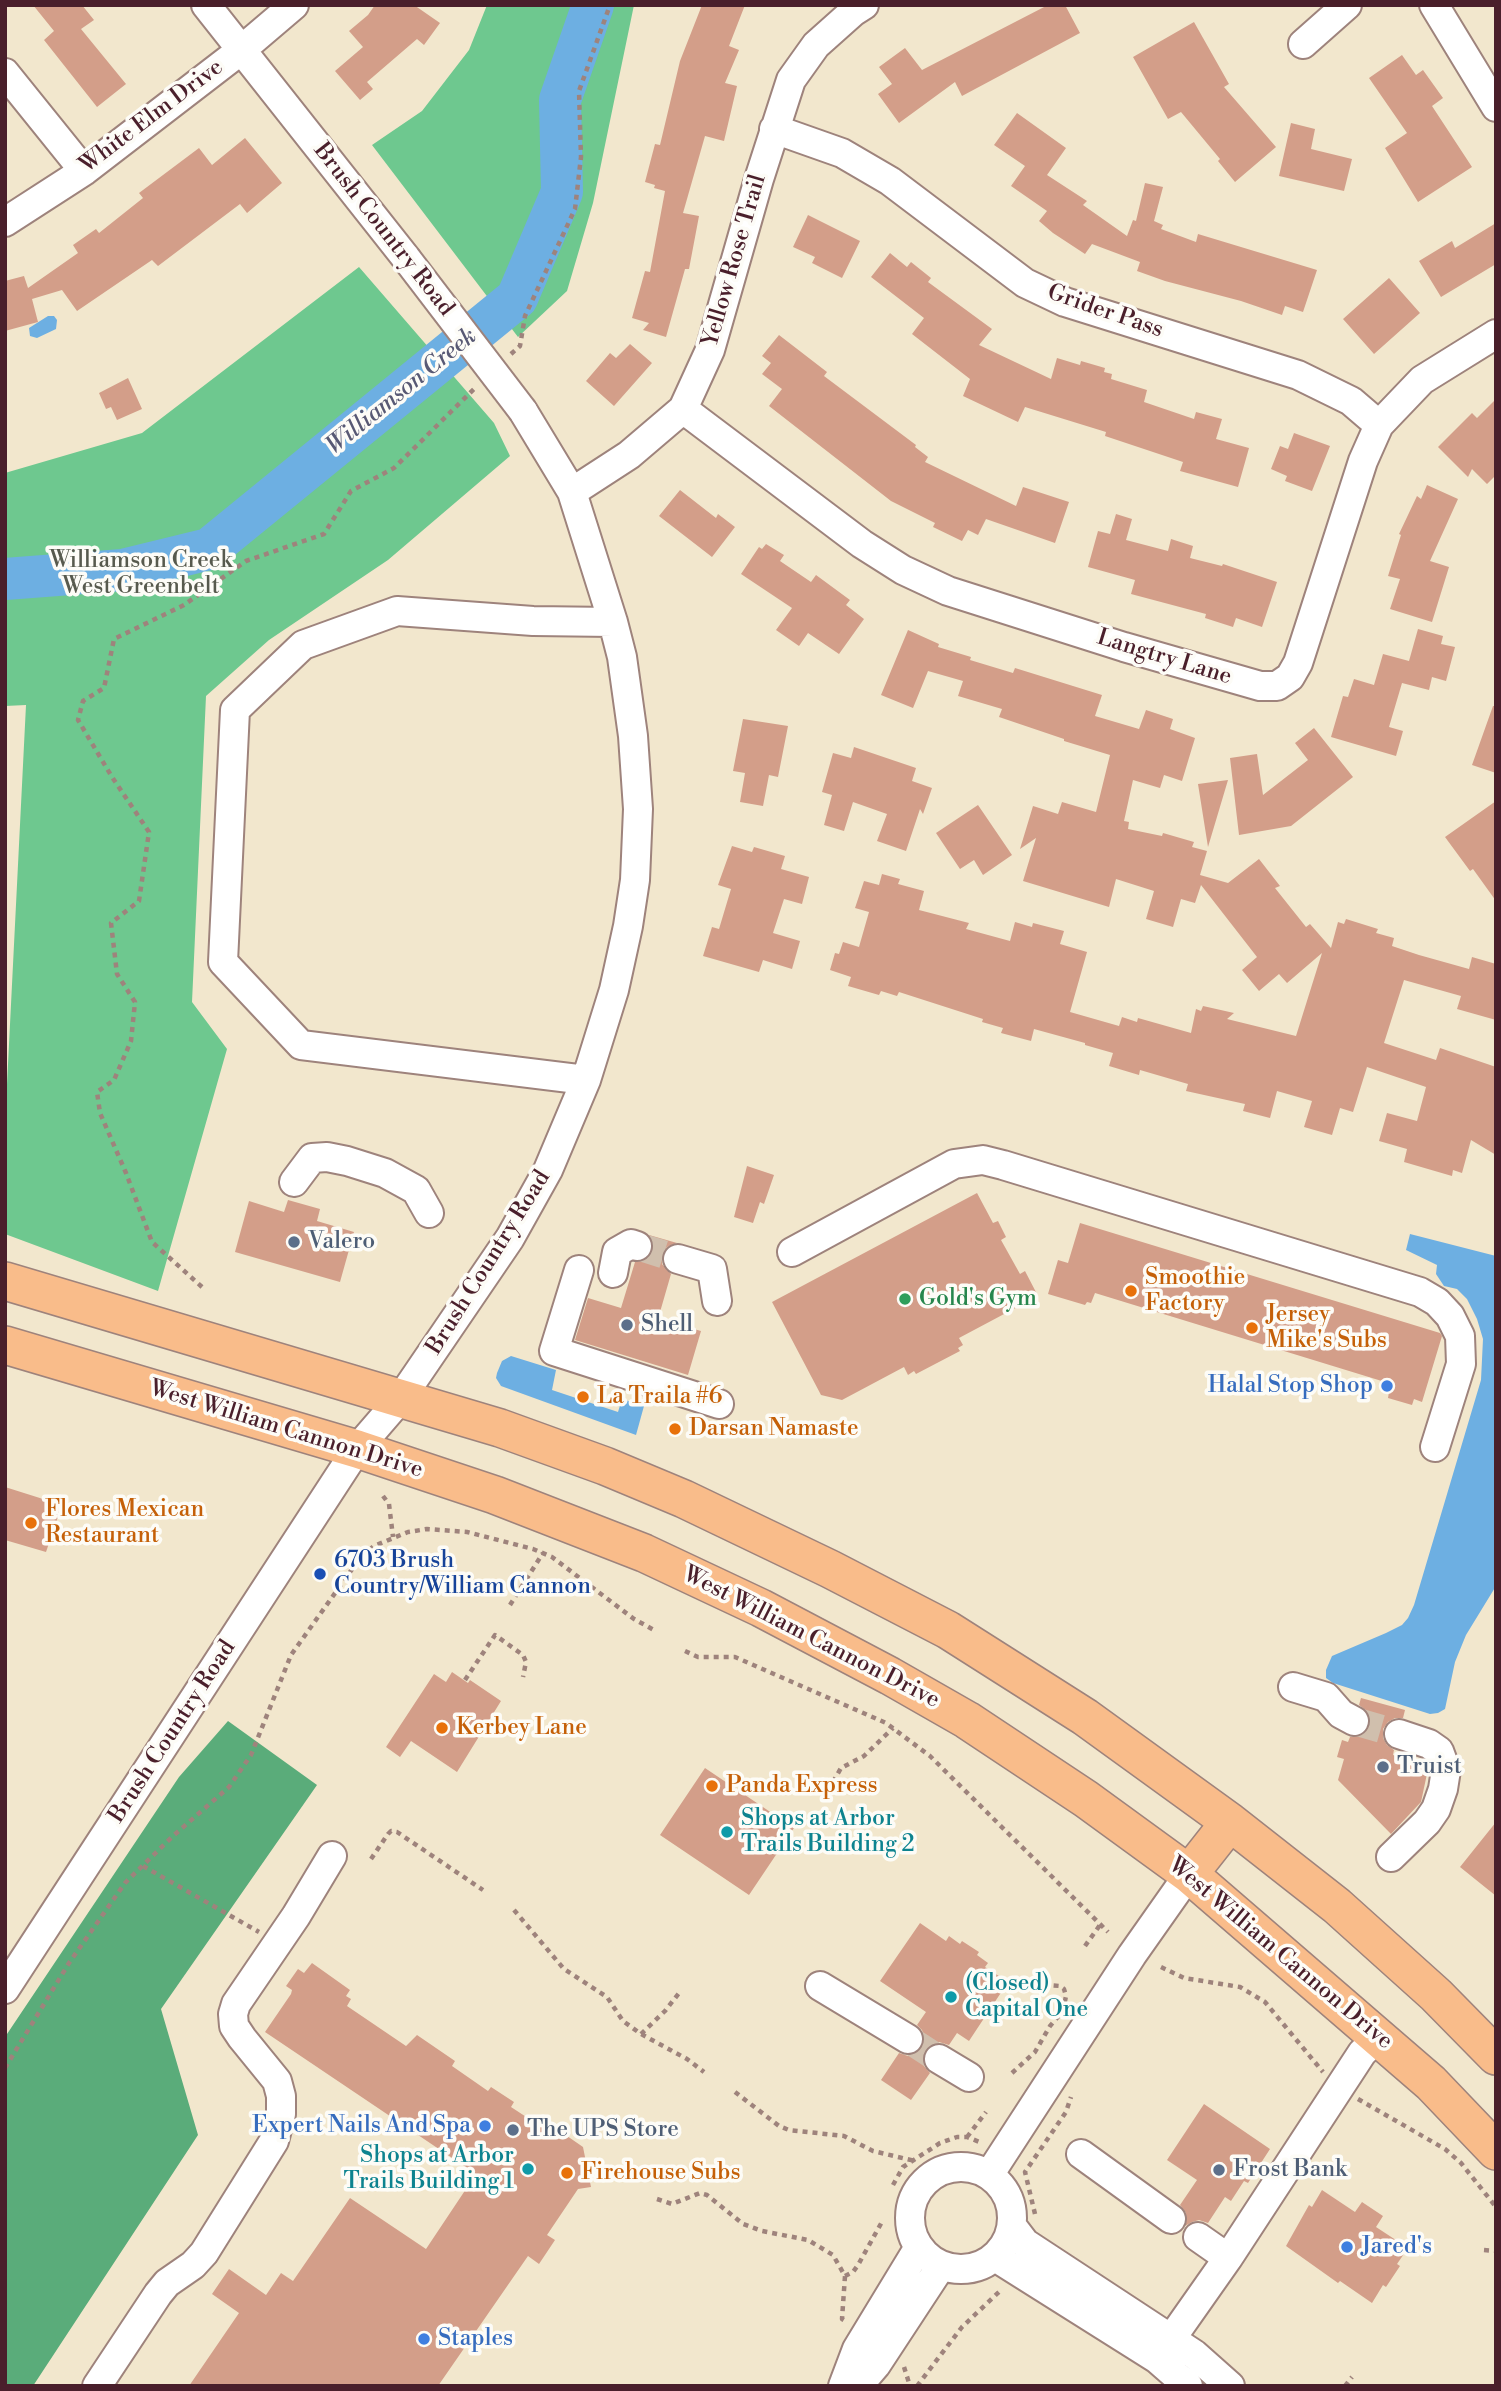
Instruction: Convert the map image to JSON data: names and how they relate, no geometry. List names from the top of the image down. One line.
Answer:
{"streets":{"main road":["West William Cannon Drive"],"street":["White Elm Drive","Brush Country Road","Yellow Rose Trail","Grider Pass","Langtry Lane"]},"crossings":[["White Elm Drive","Brush Country Road"],["Brush Country Road","Yellow Rose Trail"],["Brush Country Road","West William Cannon Drive"],["Yellow Rose Trail","Grider Pass"],["Yellow Rose Trail","Langtry Lane"],["Grider Pass","Langtry Lane"]],"water":["Williamson Creek"],"parks":["Williamson Creek West Greenbelt"],"places":["Valero","Smoothie Factory","Gold's Gym","Shell","Jersey Mike's Subs","Halal Stop Shop","La Traila #6","Darsan Namaste","Flores Mexican Restaurant","6703 Brush Country/William Cannon","Kerbey Lane","Truist","Panda Express","Shops at Arbor Trails Building 2","(Closed) Capital One","Expert Nails And Spa","The UPS Store","Shops at Arbor Trails Building 1","Frost Bank","Firehouse Subs","Jared's","Staples"]}
